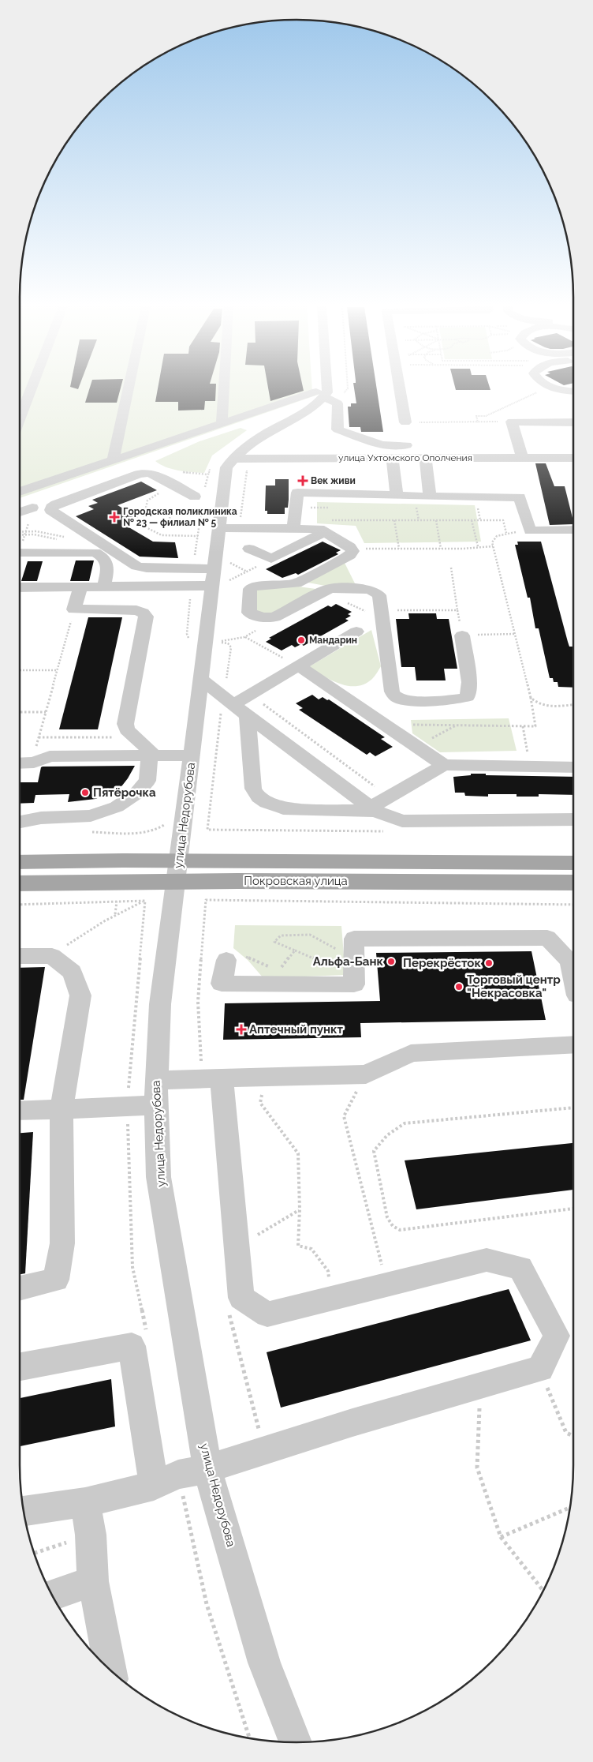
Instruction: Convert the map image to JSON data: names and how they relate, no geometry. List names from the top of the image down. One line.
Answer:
{"streets":{"main road":["Покровская улица"],"street":["улица Ухтомского Ополчения","улица Недорубова"]},"crossings":[["улица Ухтомского Ополчения","улица Недорубова"],["улица Недорубова","Покровская улица"]],"places":{"health":["Век живи","Городская поликлиника № 23 — филиал № 5","Аптечный пункт"],"other":["Мандарин","Пятёрочка","Альфа-Банк","Перекрёсток","Торговый центр \"Некрасовка\""]}}
